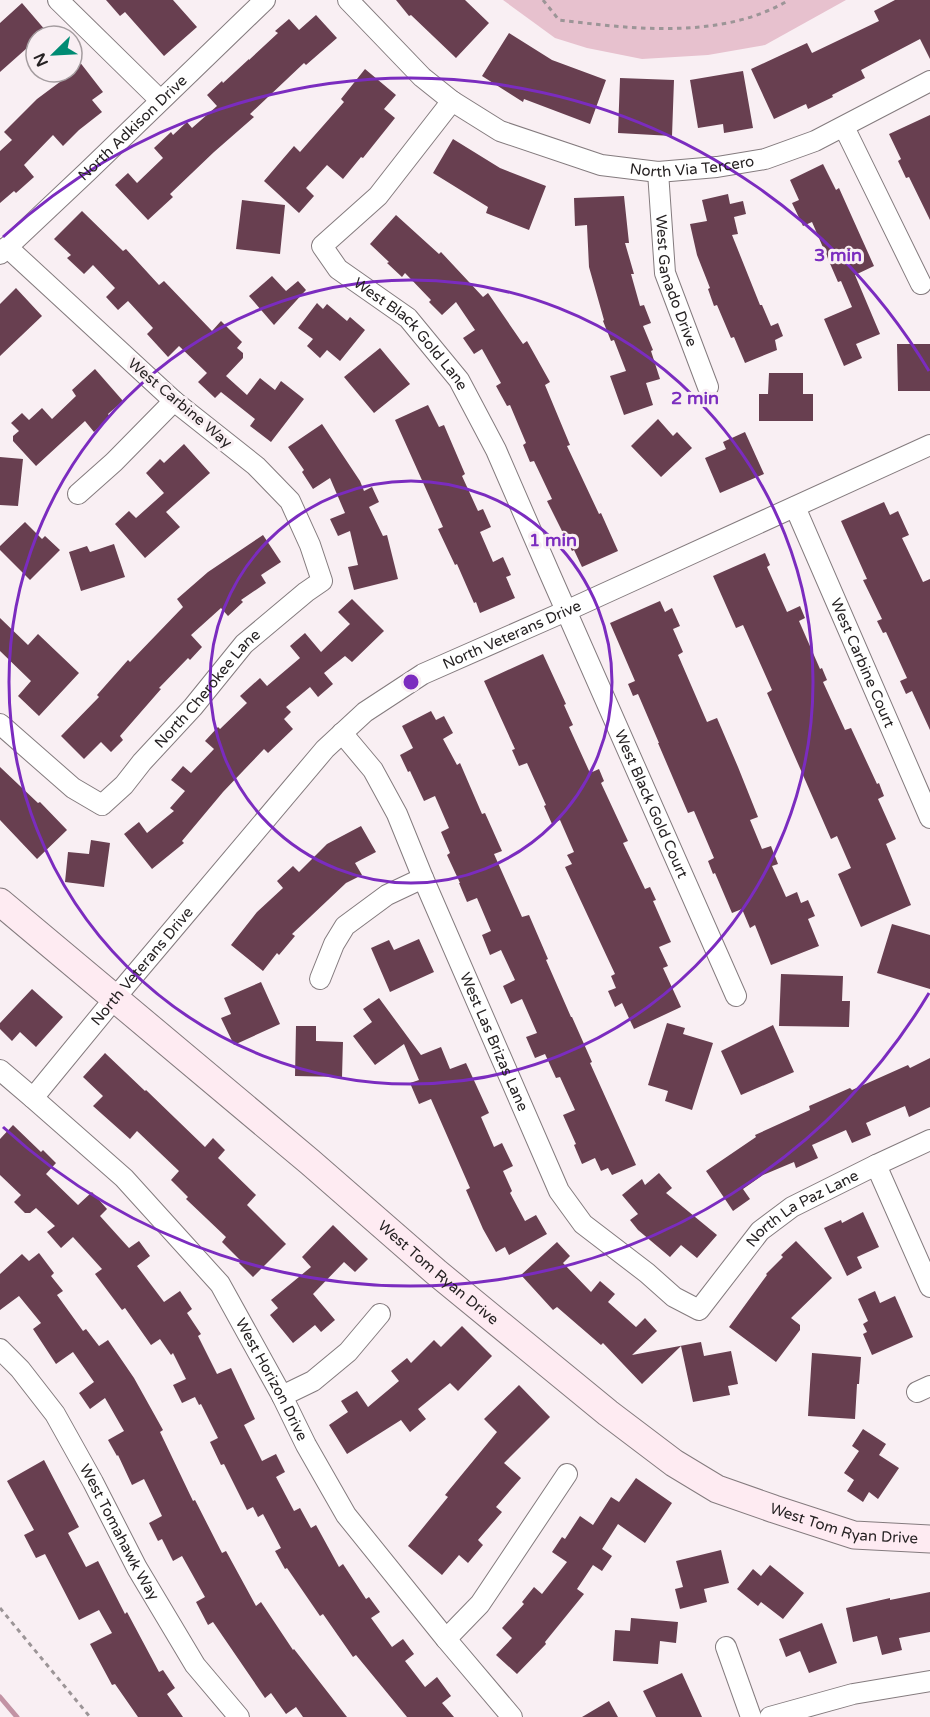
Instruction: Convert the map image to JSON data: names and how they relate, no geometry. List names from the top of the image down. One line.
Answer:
{"streets":{"street":["North Adkison Drive","North Via Tercero","West Ganado Drive","West Black Gold Lane","West Carbine Way","North Veterans Drive","West Carbine Court","North Cherokee Lane","West Black Gold Court","West Las Brizas Lane","North La Paz Lane","West Tom Ryan Drive","West Horizon Drive","West Tomahawk Way"]},"crossings":[["North Adkison Drive","West Carbine Way"],["North Via Tercero","West Ganado Drive"],["North Via Tercero","West Black Gold Lane"],["West Black Gold Lane","North Veterans Drive"],["West Black Gold Lane","West Black Gold Court"],["West Carbine Way","North Cherokee Lane"],["North Veterans Drive","West Carbine Court"],["North Veterans Drive","West Black Gold Court"],["North Veterans Drive","West Las Brizas Lane"],["North Veterans Drive","West Tom Ryan Drive"],["North Veterans Drive","West Horizon Drive"],["West Las Brizas Lane","North La Paz Lane"]],"north":"bottom left","rings":["3 min","2 min","1 min"]}
